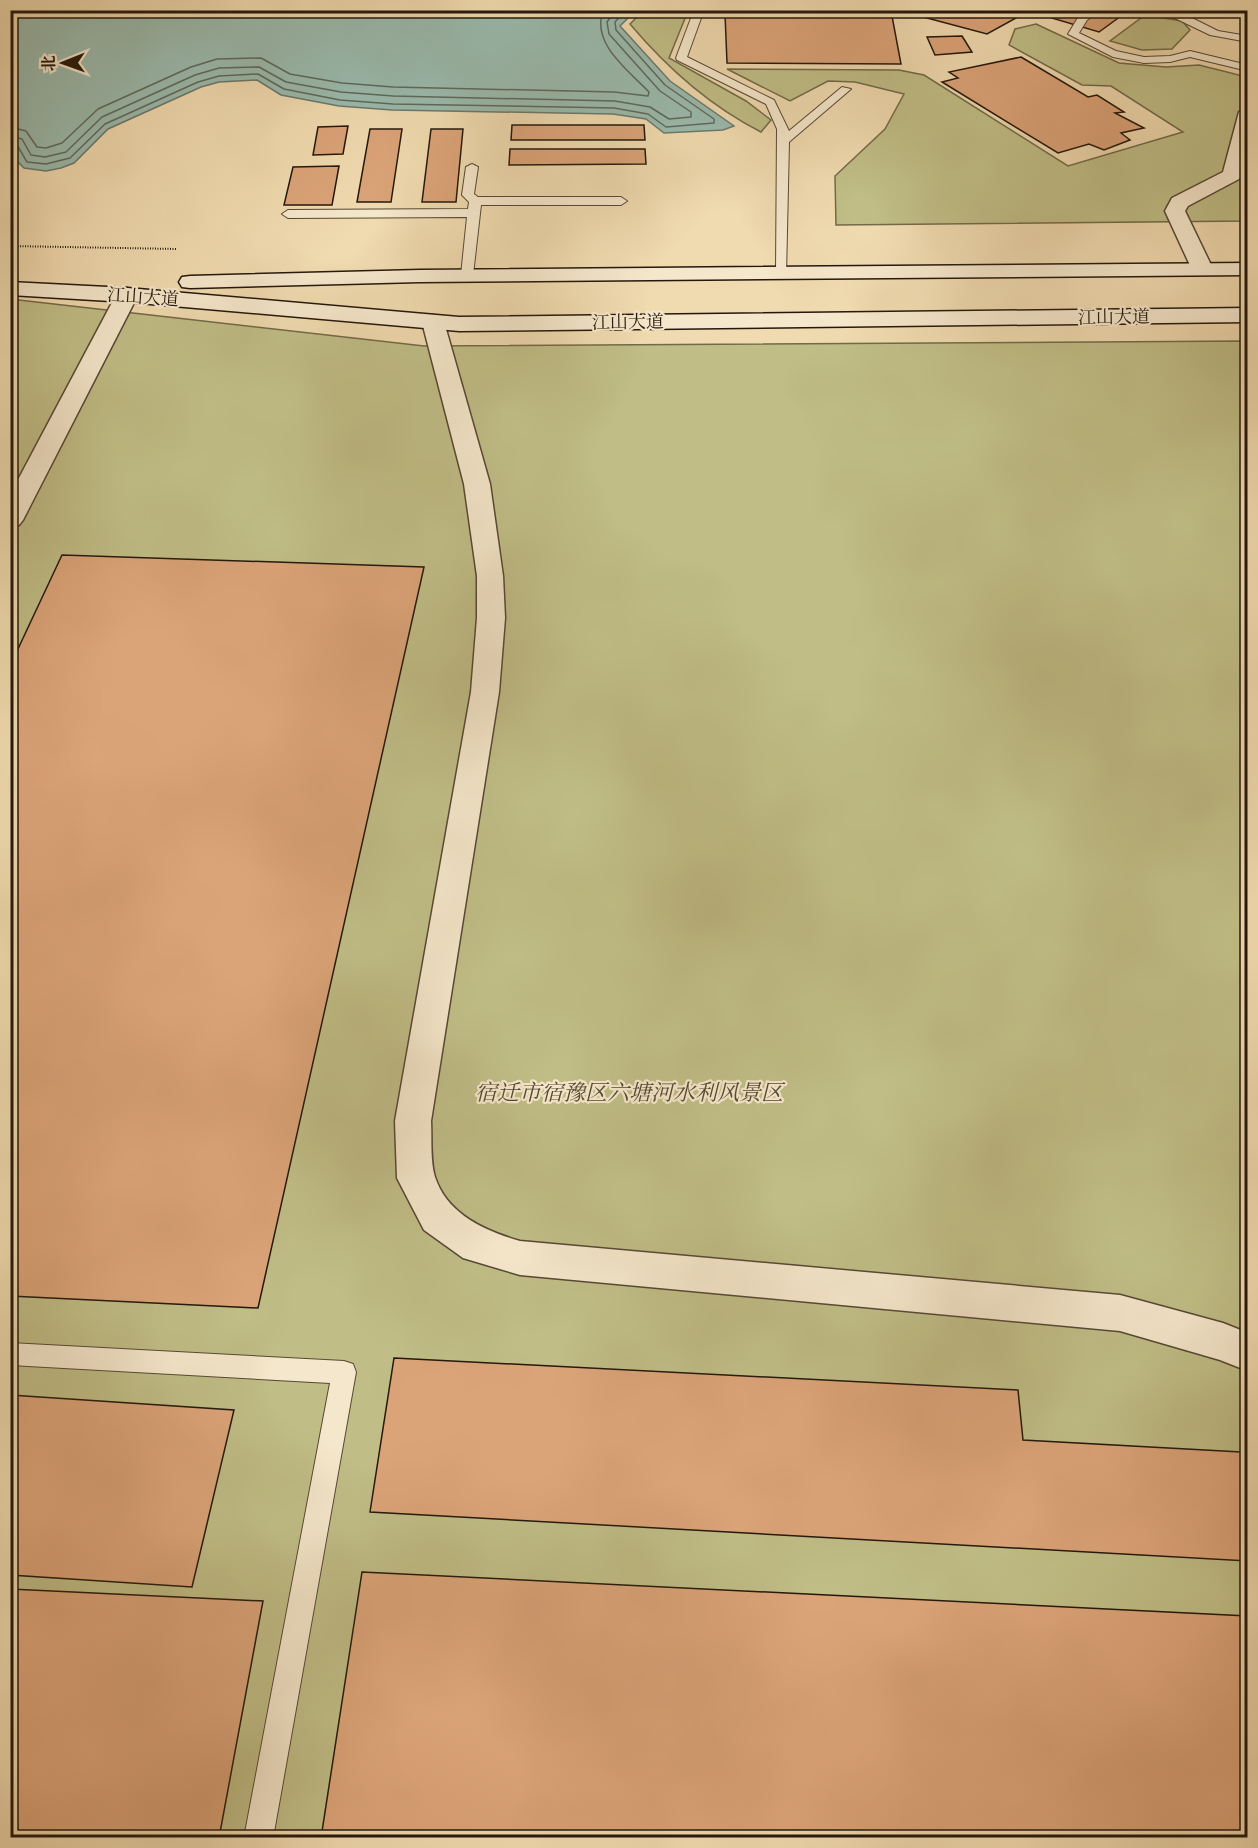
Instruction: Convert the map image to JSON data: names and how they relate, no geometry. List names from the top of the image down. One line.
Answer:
{"streets":{"main road":["江山大道"]},"parks":["宿迁市宿豫区六塘河水利风景区"],"north":"left"}
